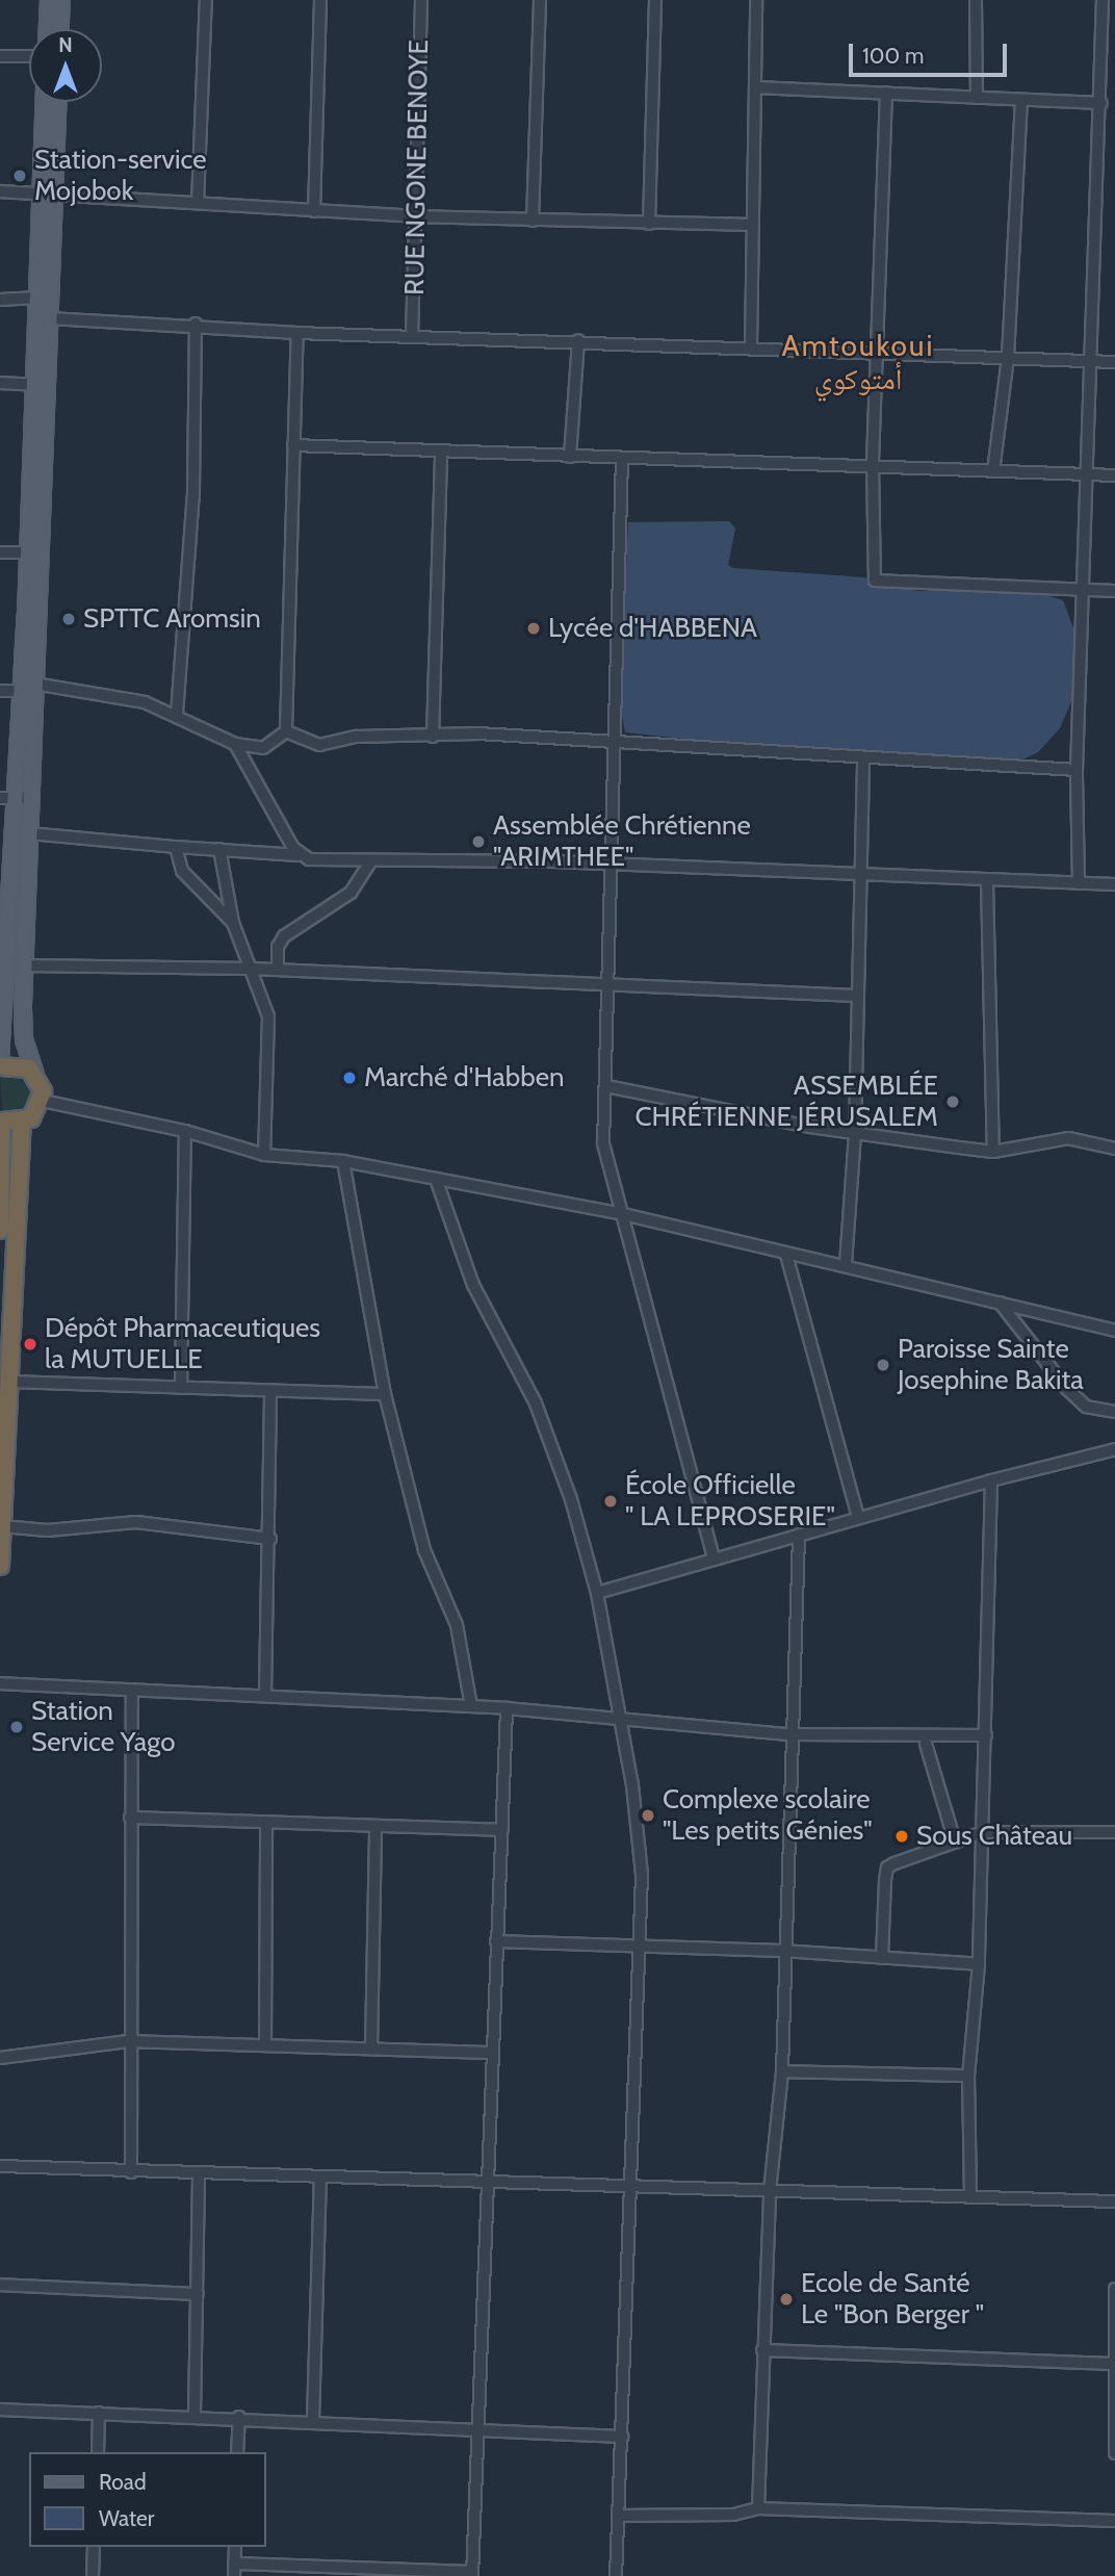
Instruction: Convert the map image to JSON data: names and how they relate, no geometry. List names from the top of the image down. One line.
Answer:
{"streets":{"street":["RUE NGONE BENOYE"]},"districts":["Amtoukoui أمتوكوي"],"places":["Station-service Mojobok","SPTTC Aromsin","Lycée d'HABBENA","Assemblée Chrétienne \"ARIMTHEE\"","Marché d'Habben","ASSEMBLÉE CHRÉTIENNE JÉRUSALEM","Dépôt Pharmaceutiques la MUTUELLE","Paroisse Sainte Josephine Bakita","École Officielle \" LA LEPROSERIE\"","Station Service Yago","Complexe scolaire \"Les petits Génies\"","Sous Château","Ecole de Santé Le \"Bon Berger \""],"legend":["Road","Water"],"scale_bar":"100 m","north":"top"}
